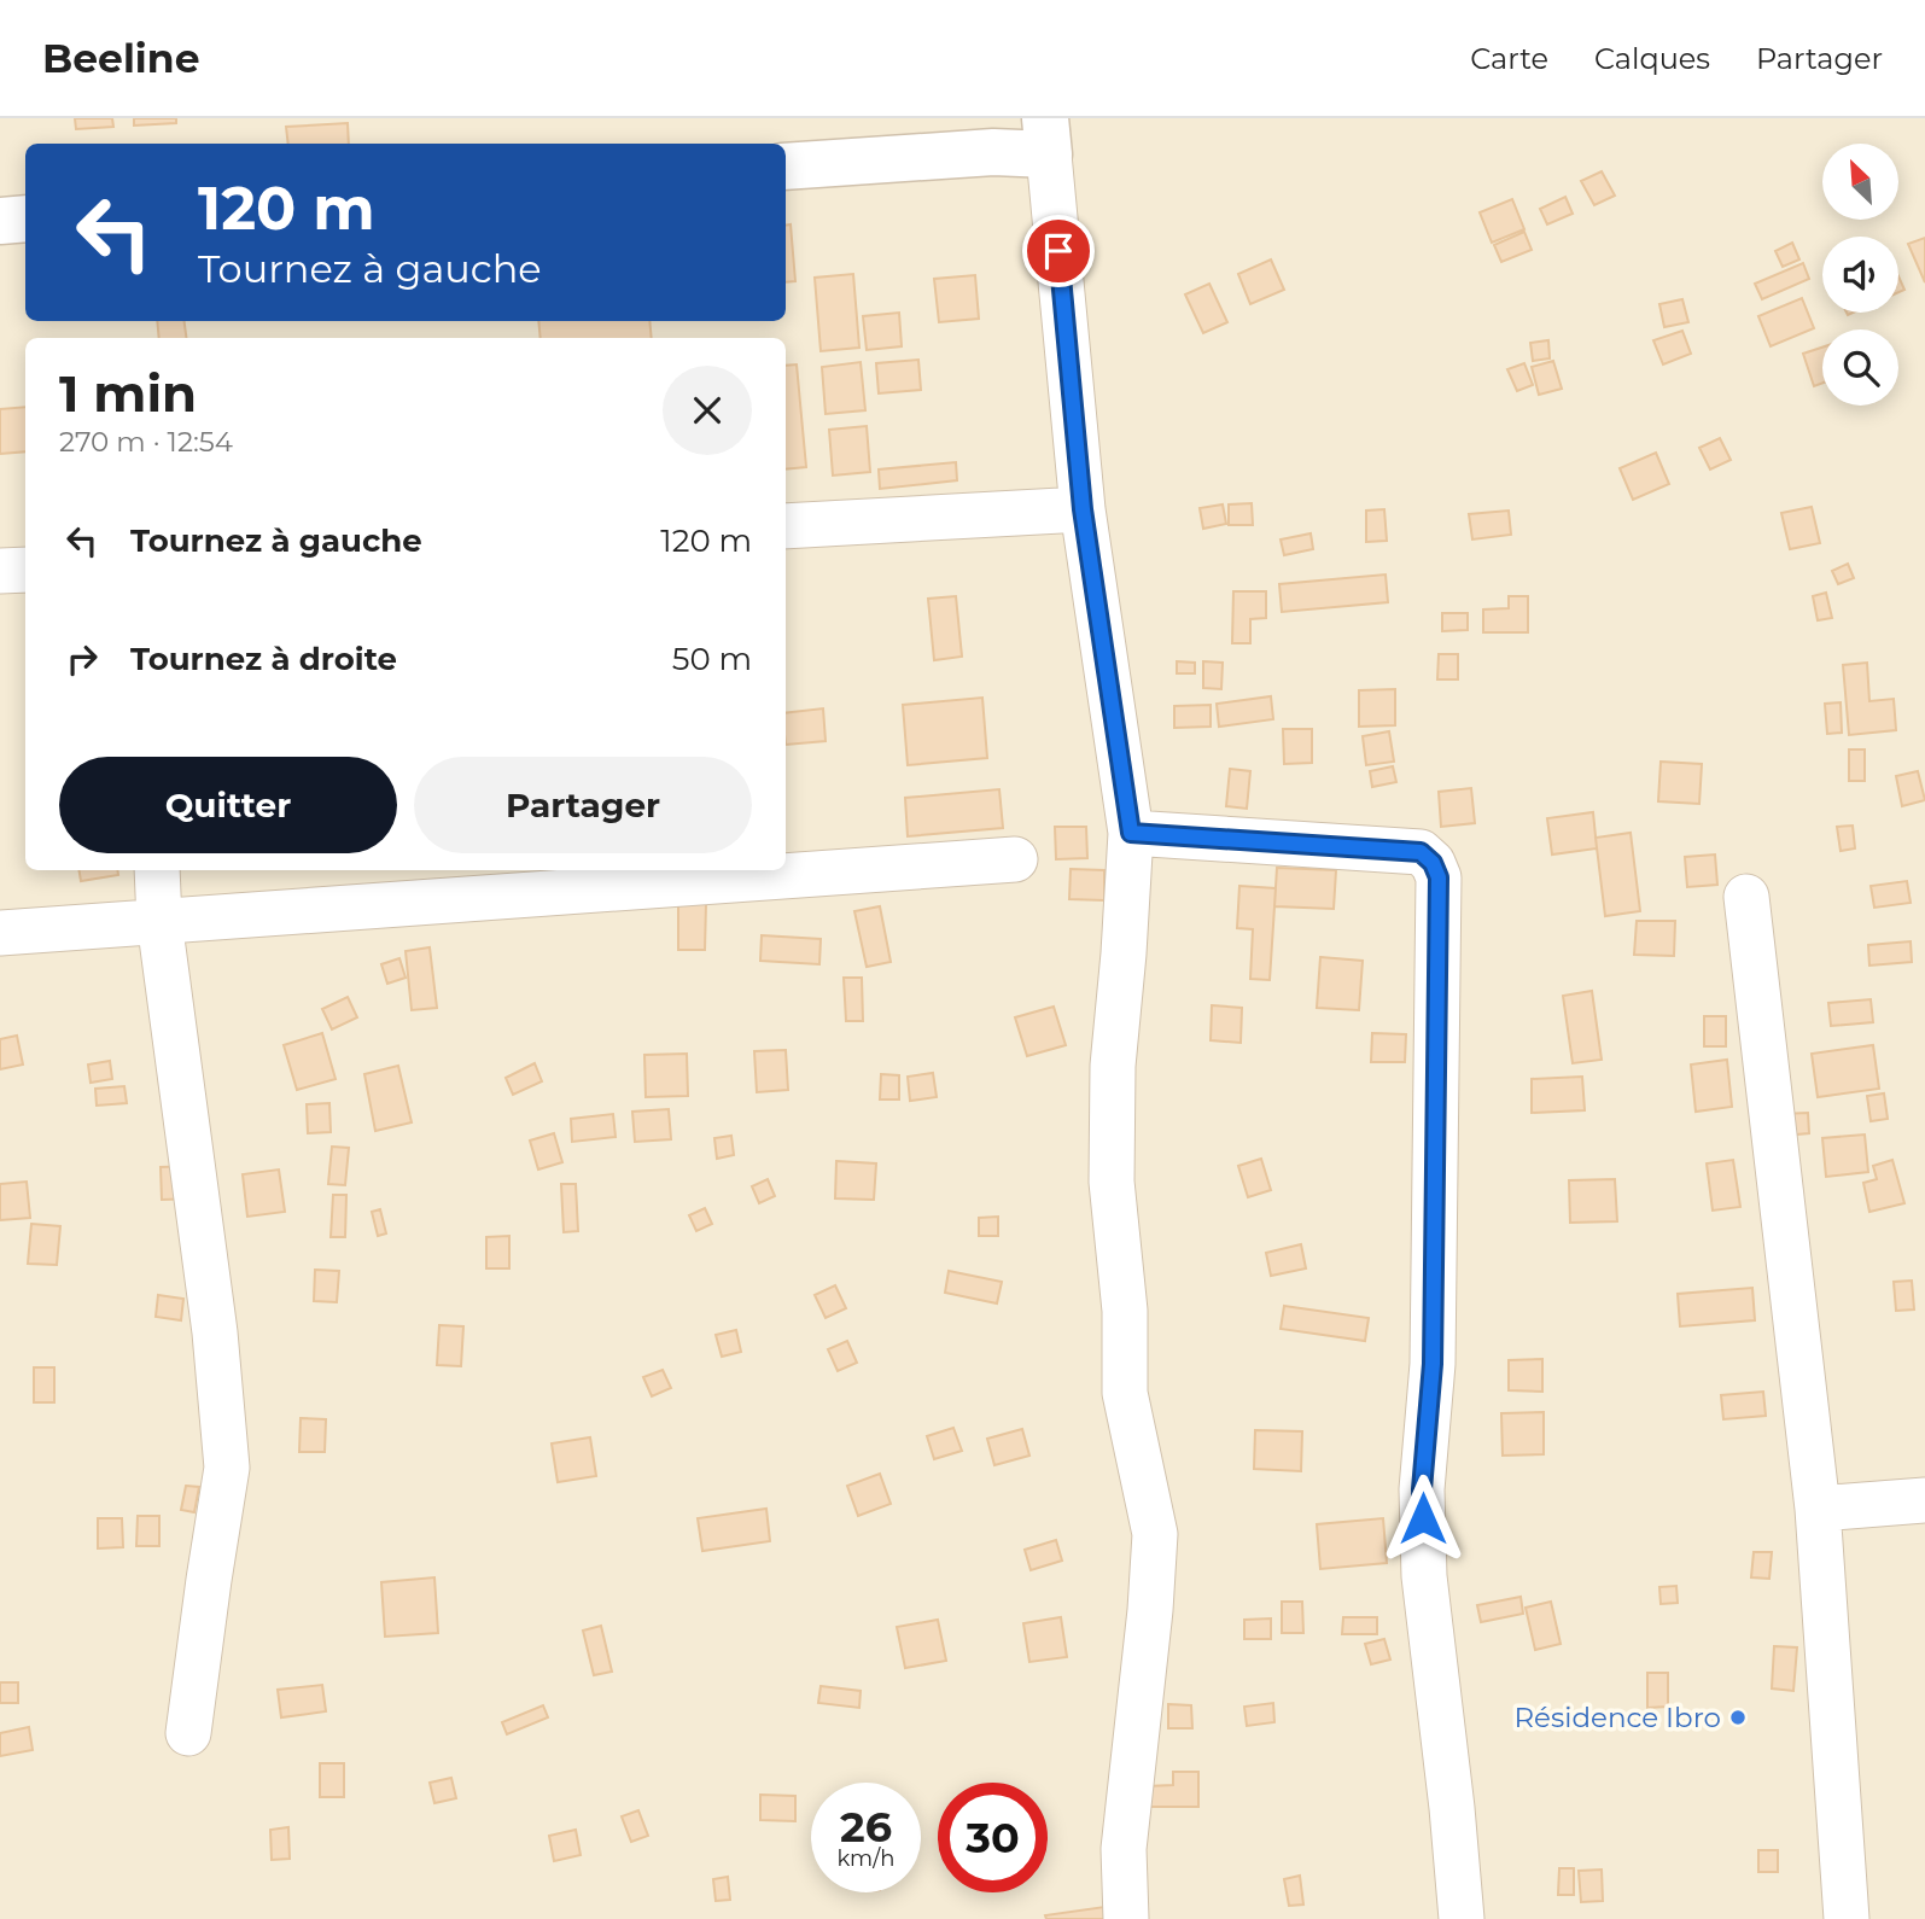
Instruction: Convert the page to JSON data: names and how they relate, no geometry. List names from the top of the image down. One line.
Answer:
{"places":["Résidence Ibro"],"north":"top left","page":{"header":"Beeline","nav":["Carte","Calques","Partager"],"turn":["120 m","Tournez à gauche"],"heading":["1 min","270 m · 12:54"],"list":[{"name":"Tournez à gauche","value":"120 m"},{"name":"Tournez à droite","value":"50 m"}],"buttons":["Quitter","Partager"],"speed":"26 km/h","limit":"30"}}
